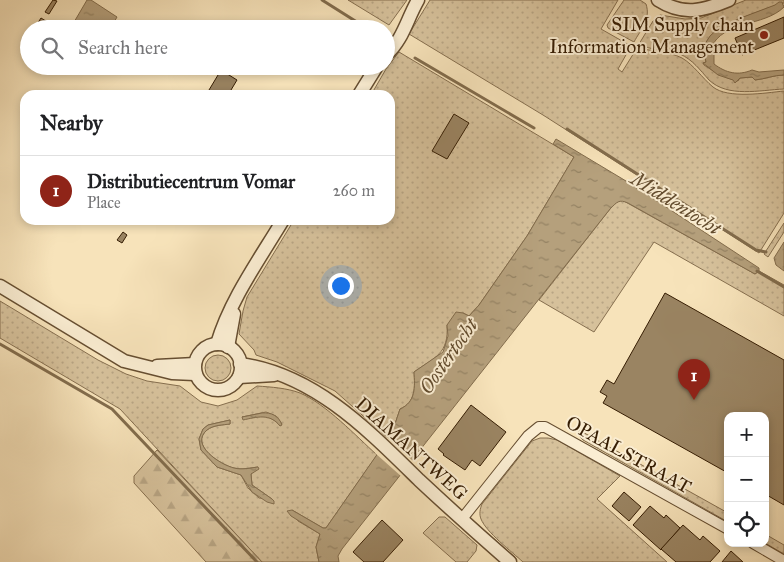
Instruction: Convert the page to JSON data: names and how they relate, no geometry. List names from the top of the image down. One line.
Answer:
{"streets":{"street":["DIAMANTWEG","OPAALSTRAAT"]},"crossings":[["DIAMANTWEG","OPAALSTRAAT"]],"water":["Middentocht","Oostertocht"],"places":["SIM Supply chain Information Management"],"page":{"search":"Search here","heading":"Nearby","list":[{"mark":"1","name":"Distributiecentrum Vomar","note":"Place","value":"260 m"}],"pins":"1","map_buttons":["+","−"]}}
